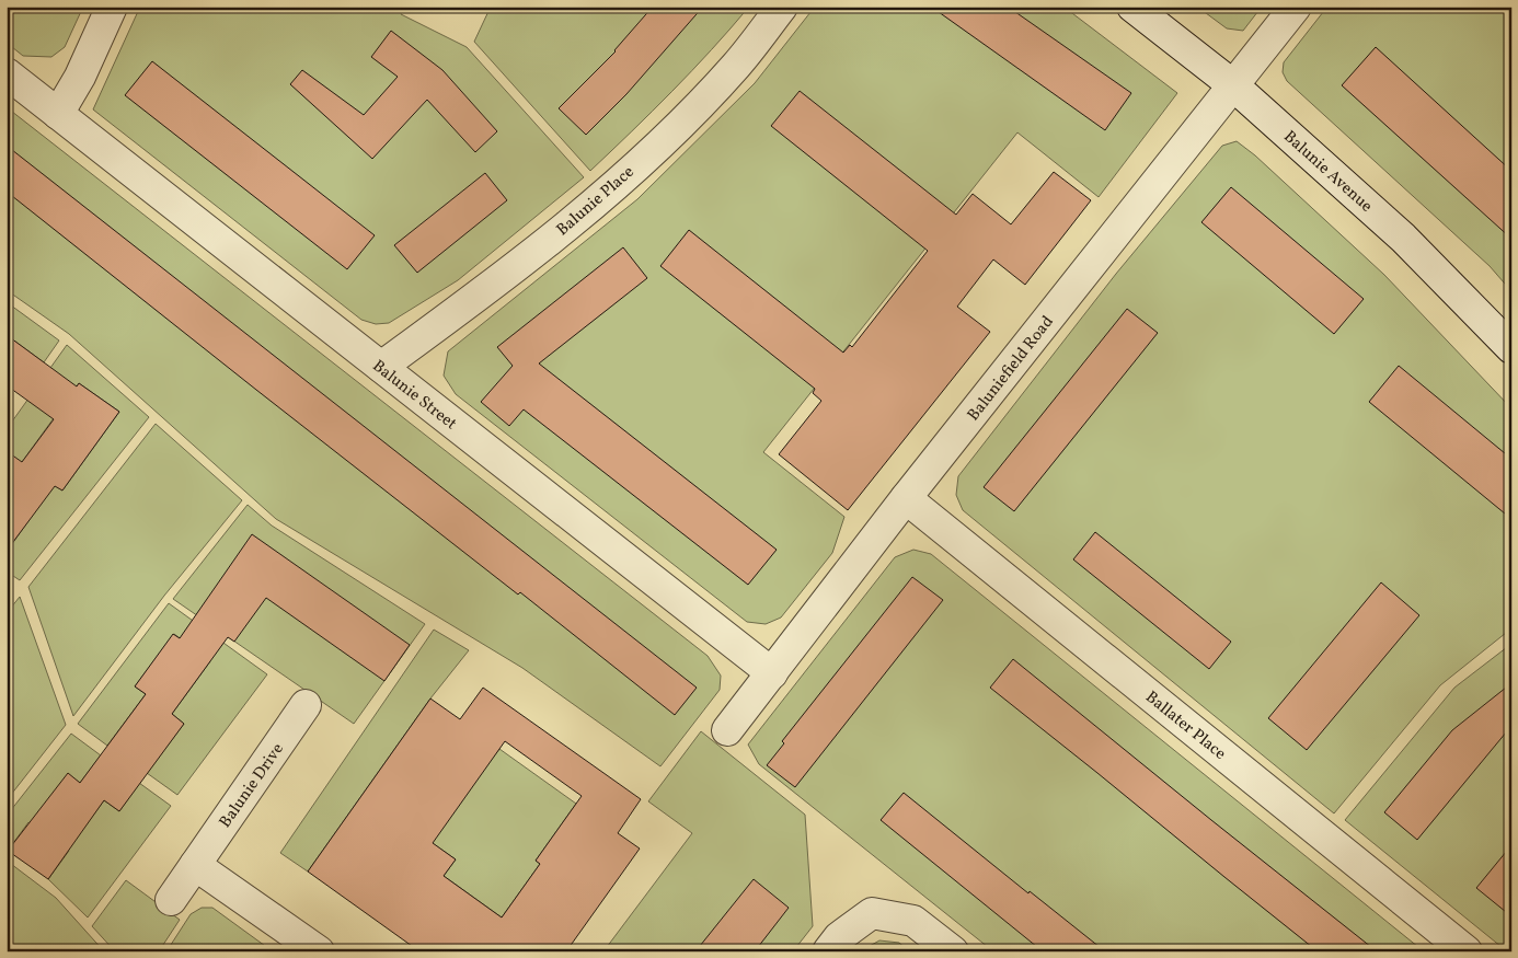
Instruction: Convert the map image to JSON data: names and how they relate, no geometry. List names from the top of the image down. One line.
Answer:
{"streets":{"street":["Balunie Avenue","Balunie Place","Baluniefield Road","Balunie Street","Ballater Place","Balunie Drive"]},"crossings":[["Balunie Avenue","Baluniefield Road"],["Balunie Place","Balunie Street"],["Baluniefield Road","Balunie Street"],["Baluniefield Road","Ballater Place"]]}
